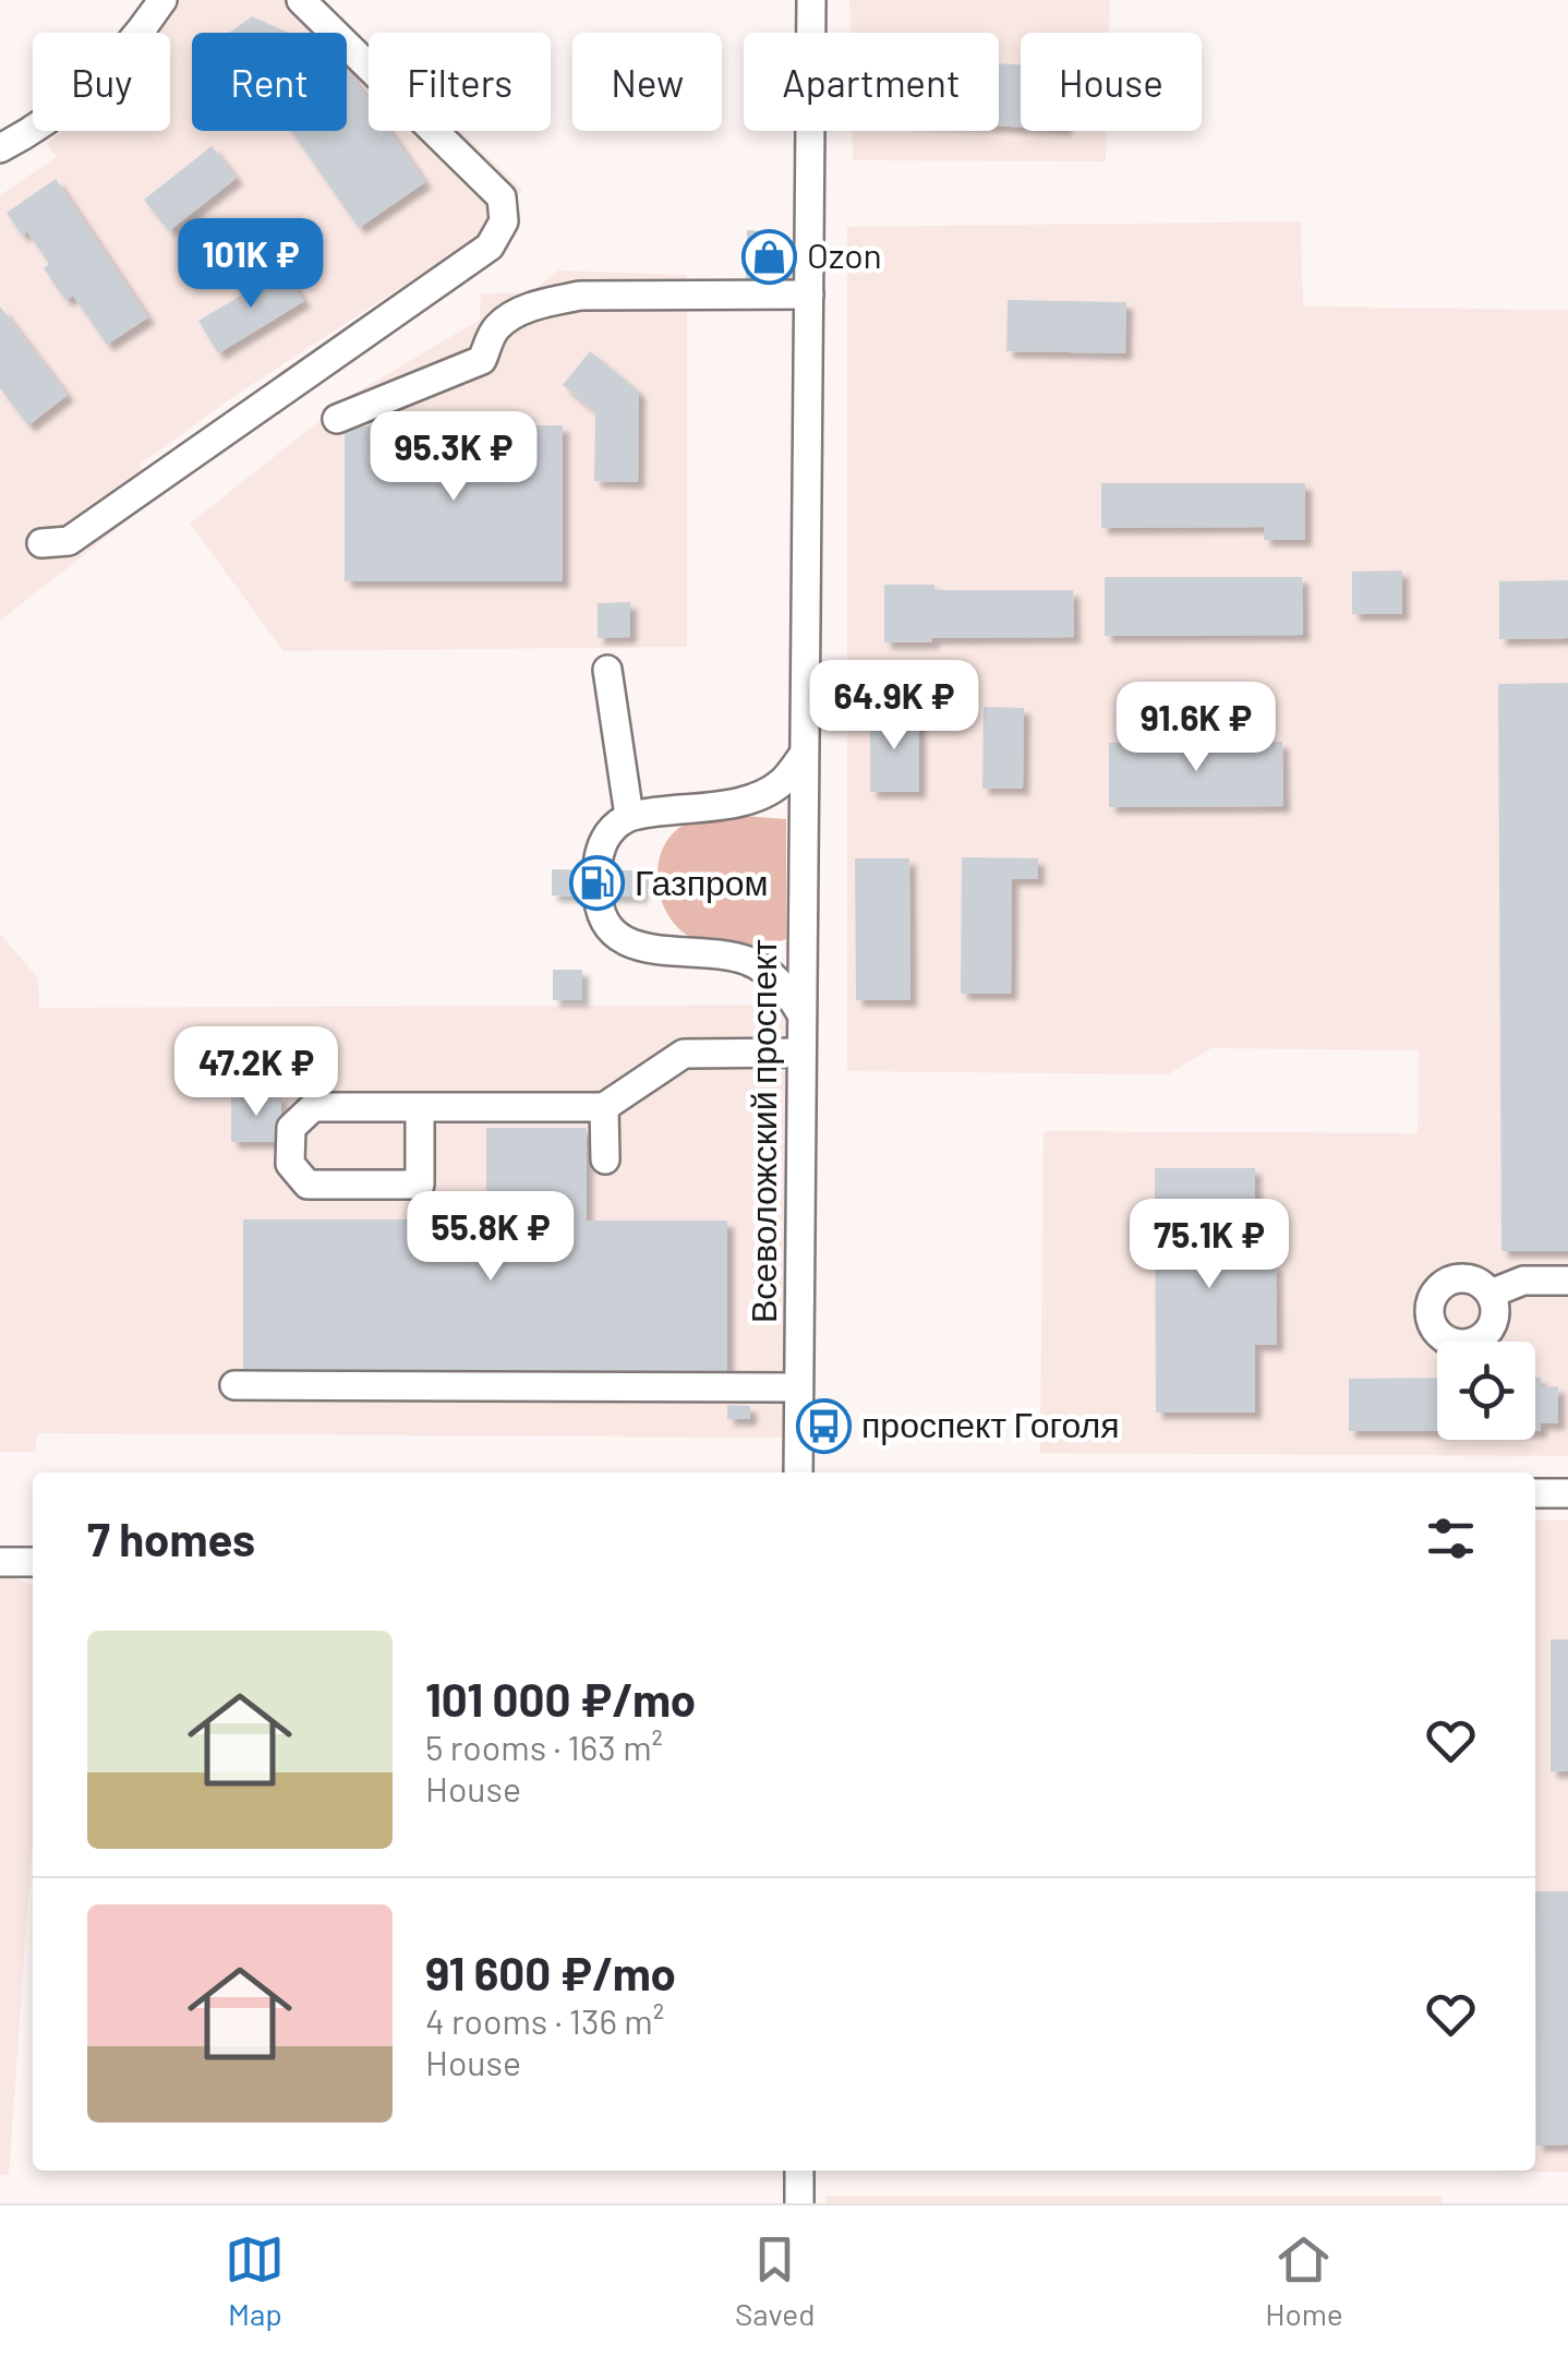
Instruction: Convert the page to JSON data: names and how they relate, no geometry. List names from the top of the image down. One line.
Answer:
{"streets":{"street":["Всеволожский проспект"]},"places":{"shop":["Ozon"],"fuel station":["Газпром"],"bus stop":["проспект Гоголя"]},"page":{"chip":["Buy","Rent","Filters","New","Apartment","House"],"price":["101K ₽","95.3K ₽","64.9K ₽","91.6K ₽","47.2K ₽","55.8K ₽","75.1K ₽"],"heading":"7 homes","list":[{"name":"101 000 ₽/mo","note":"5 rooms · 163 m² · House"},{"name":"91 600 ₽/mo","note":"4 rooms · 136 m² · House"}],"tabs":["Map","Saved","Home"]}}
